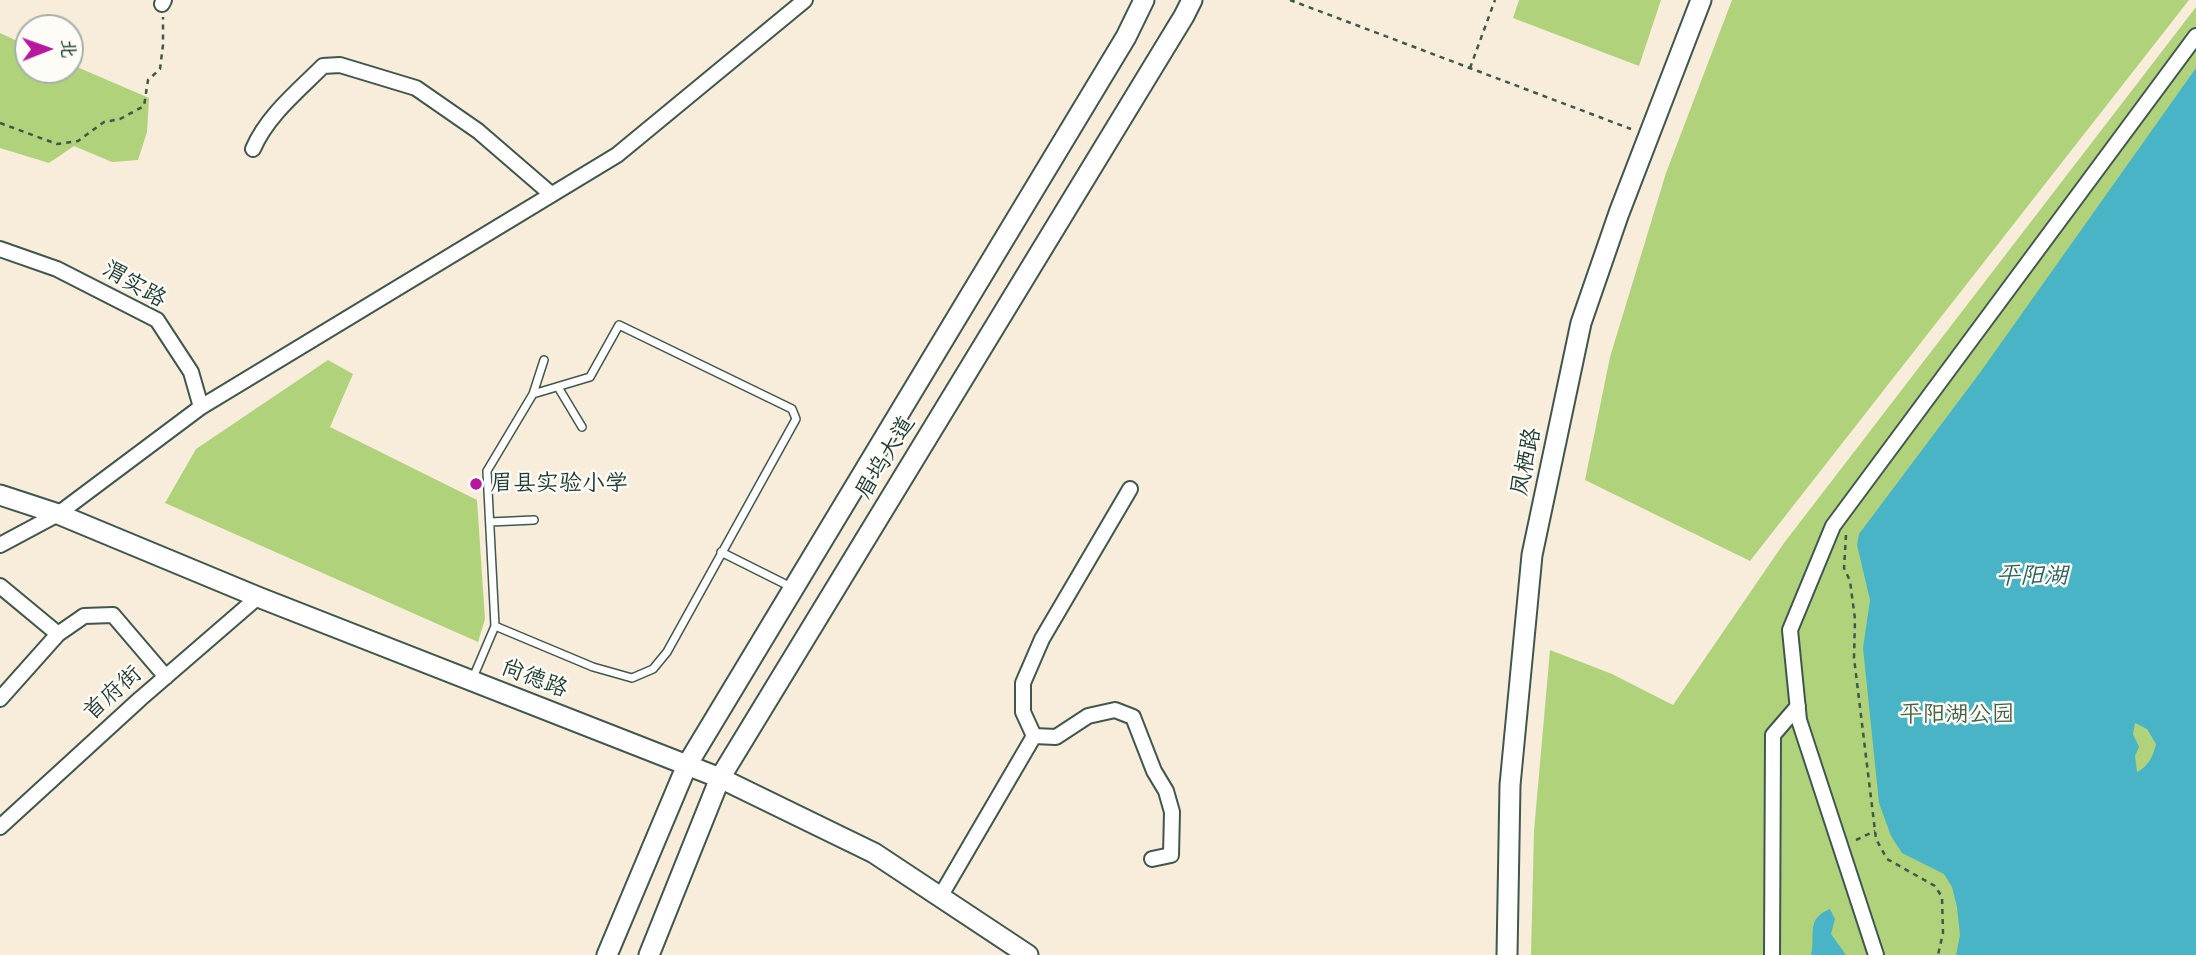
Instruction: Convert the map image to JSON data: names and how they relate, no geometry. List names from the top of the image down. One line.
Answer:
{"streets":{"main road":["眉坞大道","凤栖路","尚德路"],"street":["渭实路","首府街"]},"crossings":[["眉坞大道","尚德路"],["尚德路","首府街"]],"water":["平阳湖"],"parks":["平阳湖公园"],"places":["眉县实验小学"],"north":"right"}
